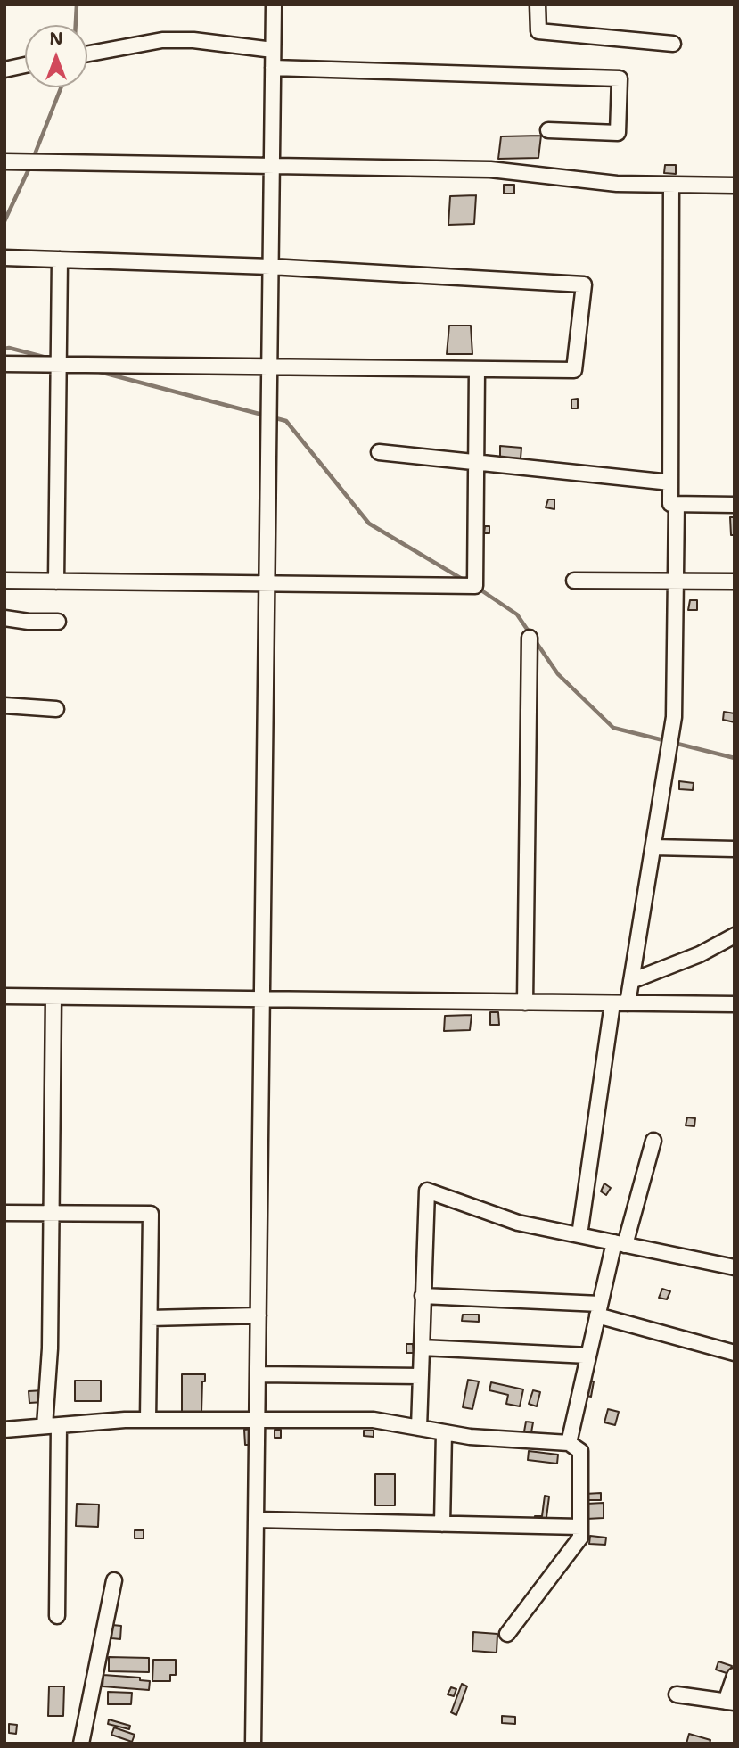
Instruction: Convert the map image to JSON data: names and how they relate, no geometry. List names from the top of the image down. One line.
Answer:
{"north":"top"}
